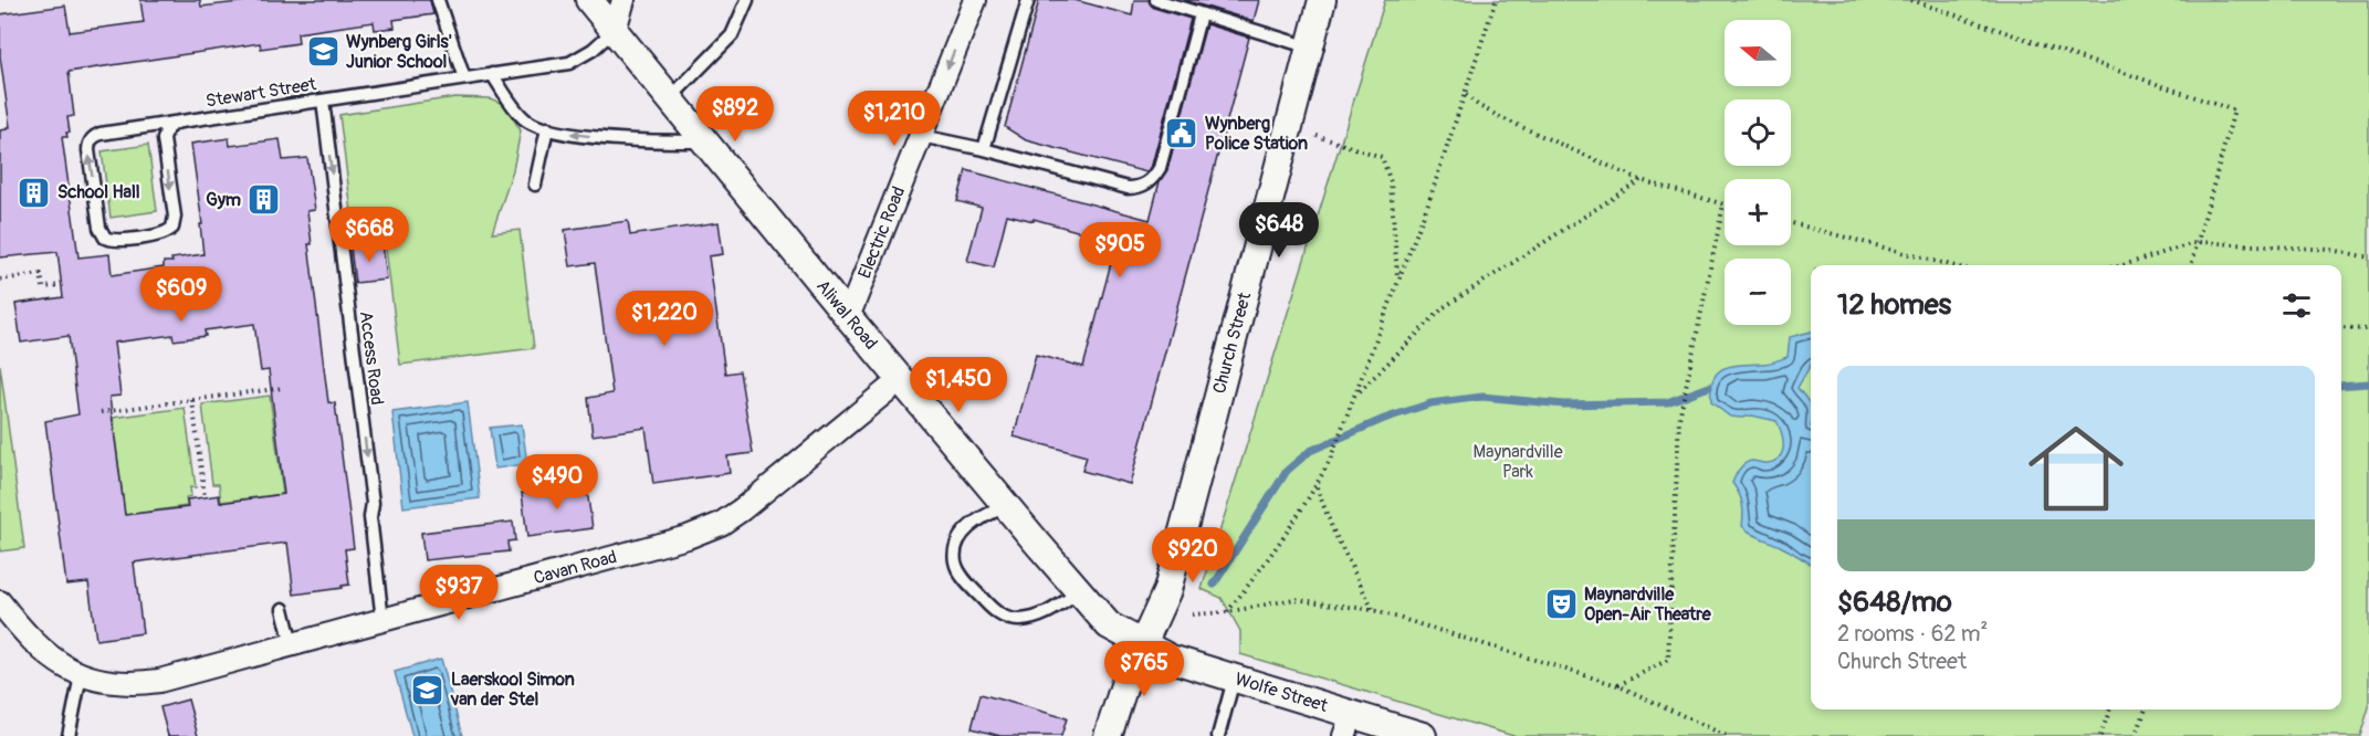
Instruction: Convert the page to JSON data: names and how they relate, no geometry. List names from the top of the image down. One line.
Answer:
{"streets":{"street":["Electric Road","Aliwal Road","Church Street","Cavan Road","Wolfe Street"],"lane":["Stewart Street","Access Road"]},"crossings":[["Stewart Street","Aliwal Road"],["Stewart Street","Access Road"],["Electric Road","Aliwal Road"],["Aliwal Road","Church Street"],["Aliwal Road","Cavan Road"],["Aliwal Road","Wolfe Street"],["Church Street","Wolfe Street"],["Access Road","Cavan Road"]],"one_way":["Electric Road","Access Road"],"parks":["Maynardville Park"],"places":{"school or university":["Wynberg Girls' Junior School","Laerskool Simon van der Stel"],"public building":["Wynberg Police Station"],"building":["School Hall","Gym"],"theatre":["Maynardville Open-Air Theatre"]},"north":"left","page":{"map_buttons":["+","−"],"price":["$892","$1,210","$648","$668","$905","$609","$1,220","$1,450","$490","$920","$937","$765"],"heading":"12 homes","list":[{"name":"$648/mo","note":"2 rooms · 62 m² · Church Street"}]}}
